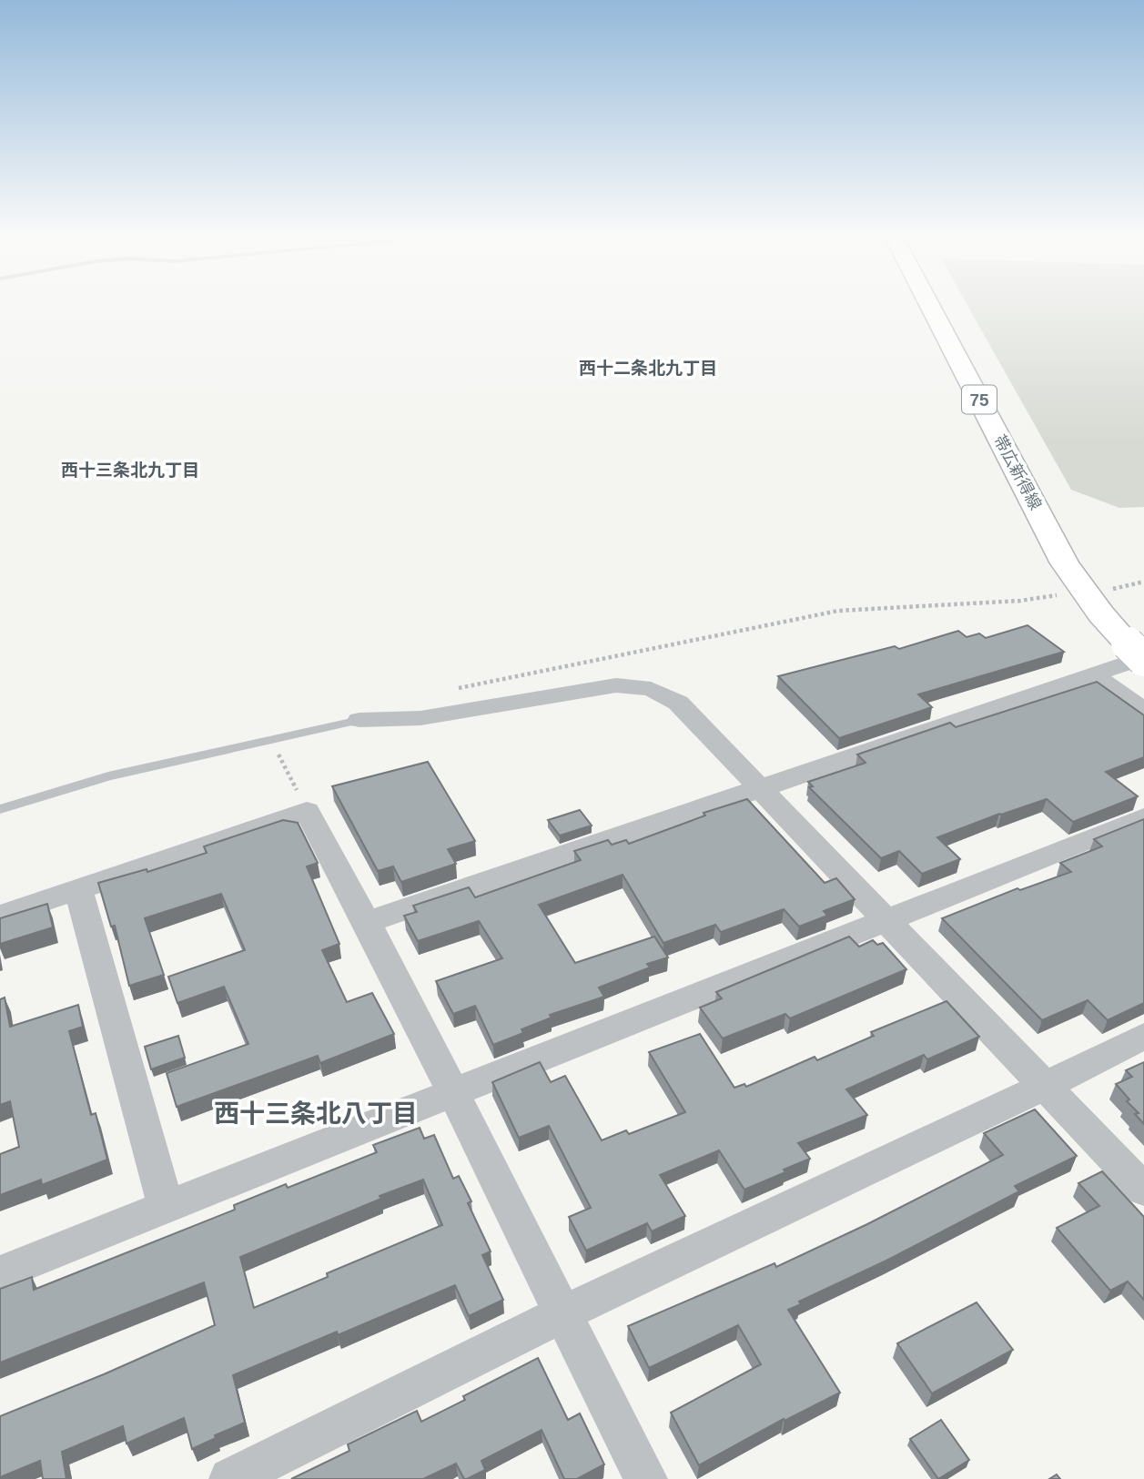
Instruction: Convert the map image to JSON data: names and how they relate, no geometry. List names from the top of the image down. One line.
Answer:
{"streets":{"main road":["75","帯広新得線"]},"districts":["西十二条北九丁目","西十三条北九丁目","西十三条北八丁目"]}
